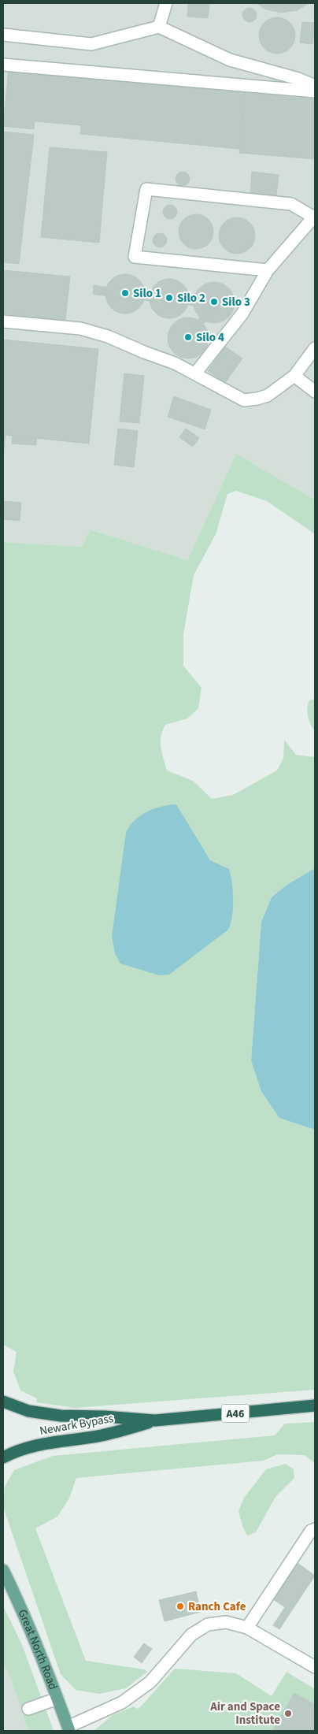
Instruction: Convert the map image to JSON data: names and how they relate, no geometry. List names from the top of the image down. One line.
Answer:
{"streets":{"highway":["A46","Newark Bypass"],"main road":["Great North Road"]},"places":["Silo 1","Silo 2","Silo 3","Silo 4","Ranch Cafe","Air and Space Institute"]}
